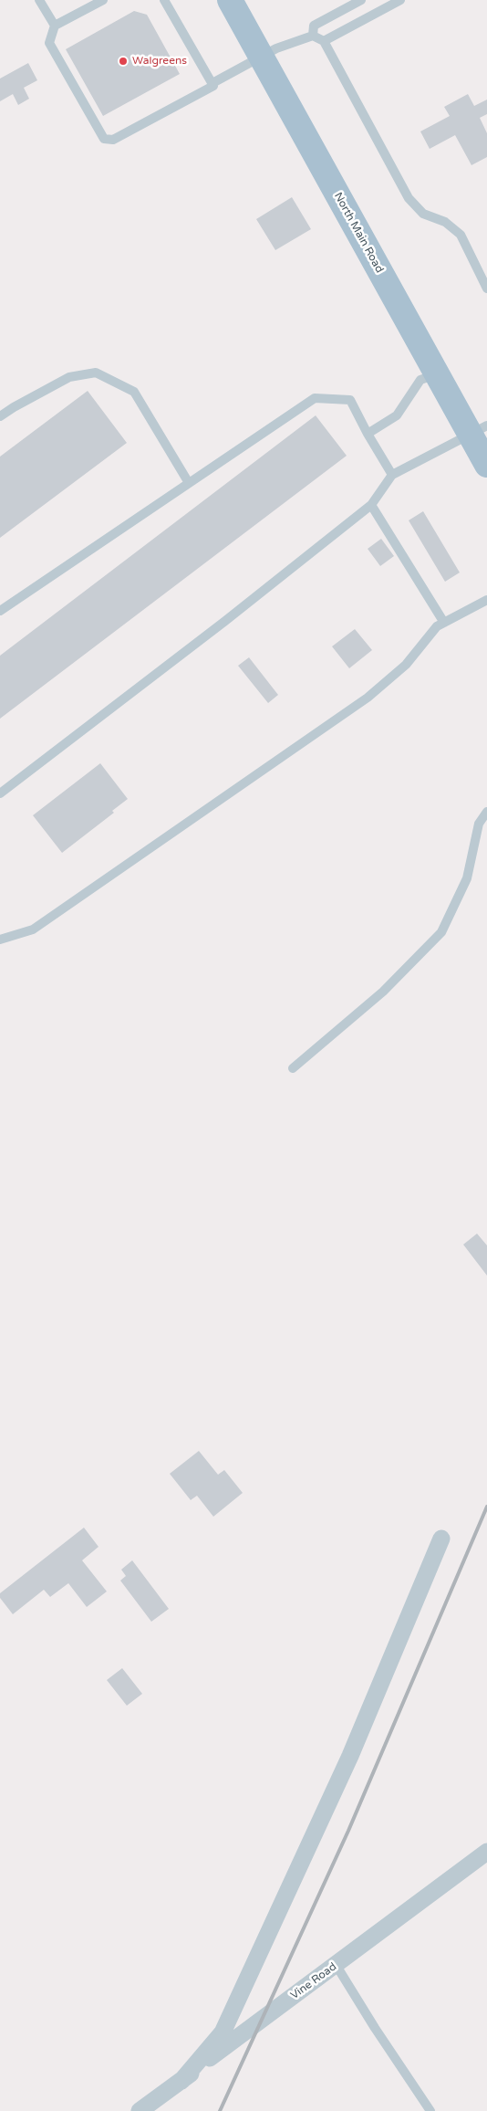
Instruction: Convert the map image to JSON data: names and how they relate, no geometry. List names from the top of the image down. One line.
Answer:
{"streets":{"main road":["North Main Road"],"street":["Vine Road"]},"places":["Walgreens"]}
